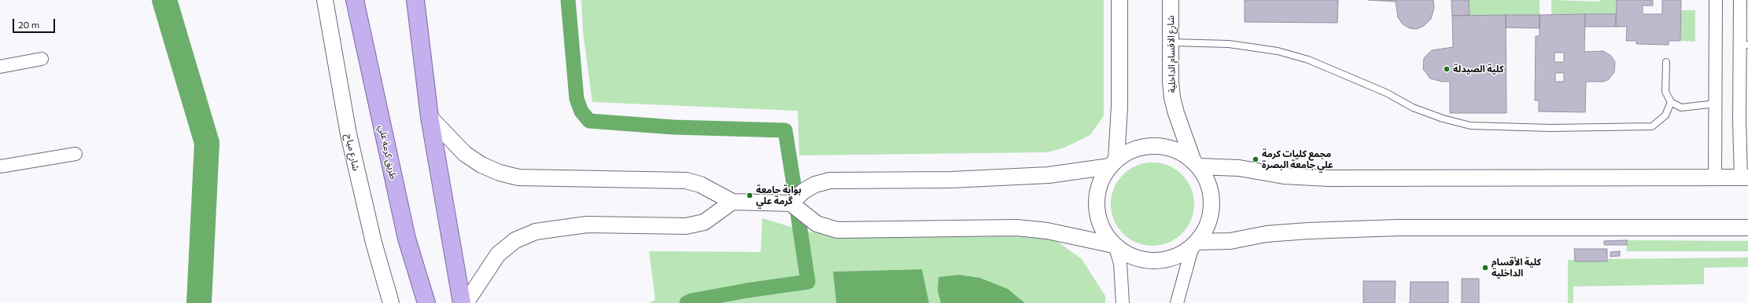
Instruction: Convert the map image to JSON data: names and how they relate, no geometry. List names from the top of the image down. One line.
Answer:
{"streets":{"highway":["طريق كرمة علي"],"street":["شارع الاقسام الداخلية","شارع مياح"]},"places":["كلية الصيدلة","مجمع كليات كرمة علي جامعة البصرة","بوابة جامعة گرمة علي","كلية الأقسام الداخلية"],"scale_bar":"20 m"}
